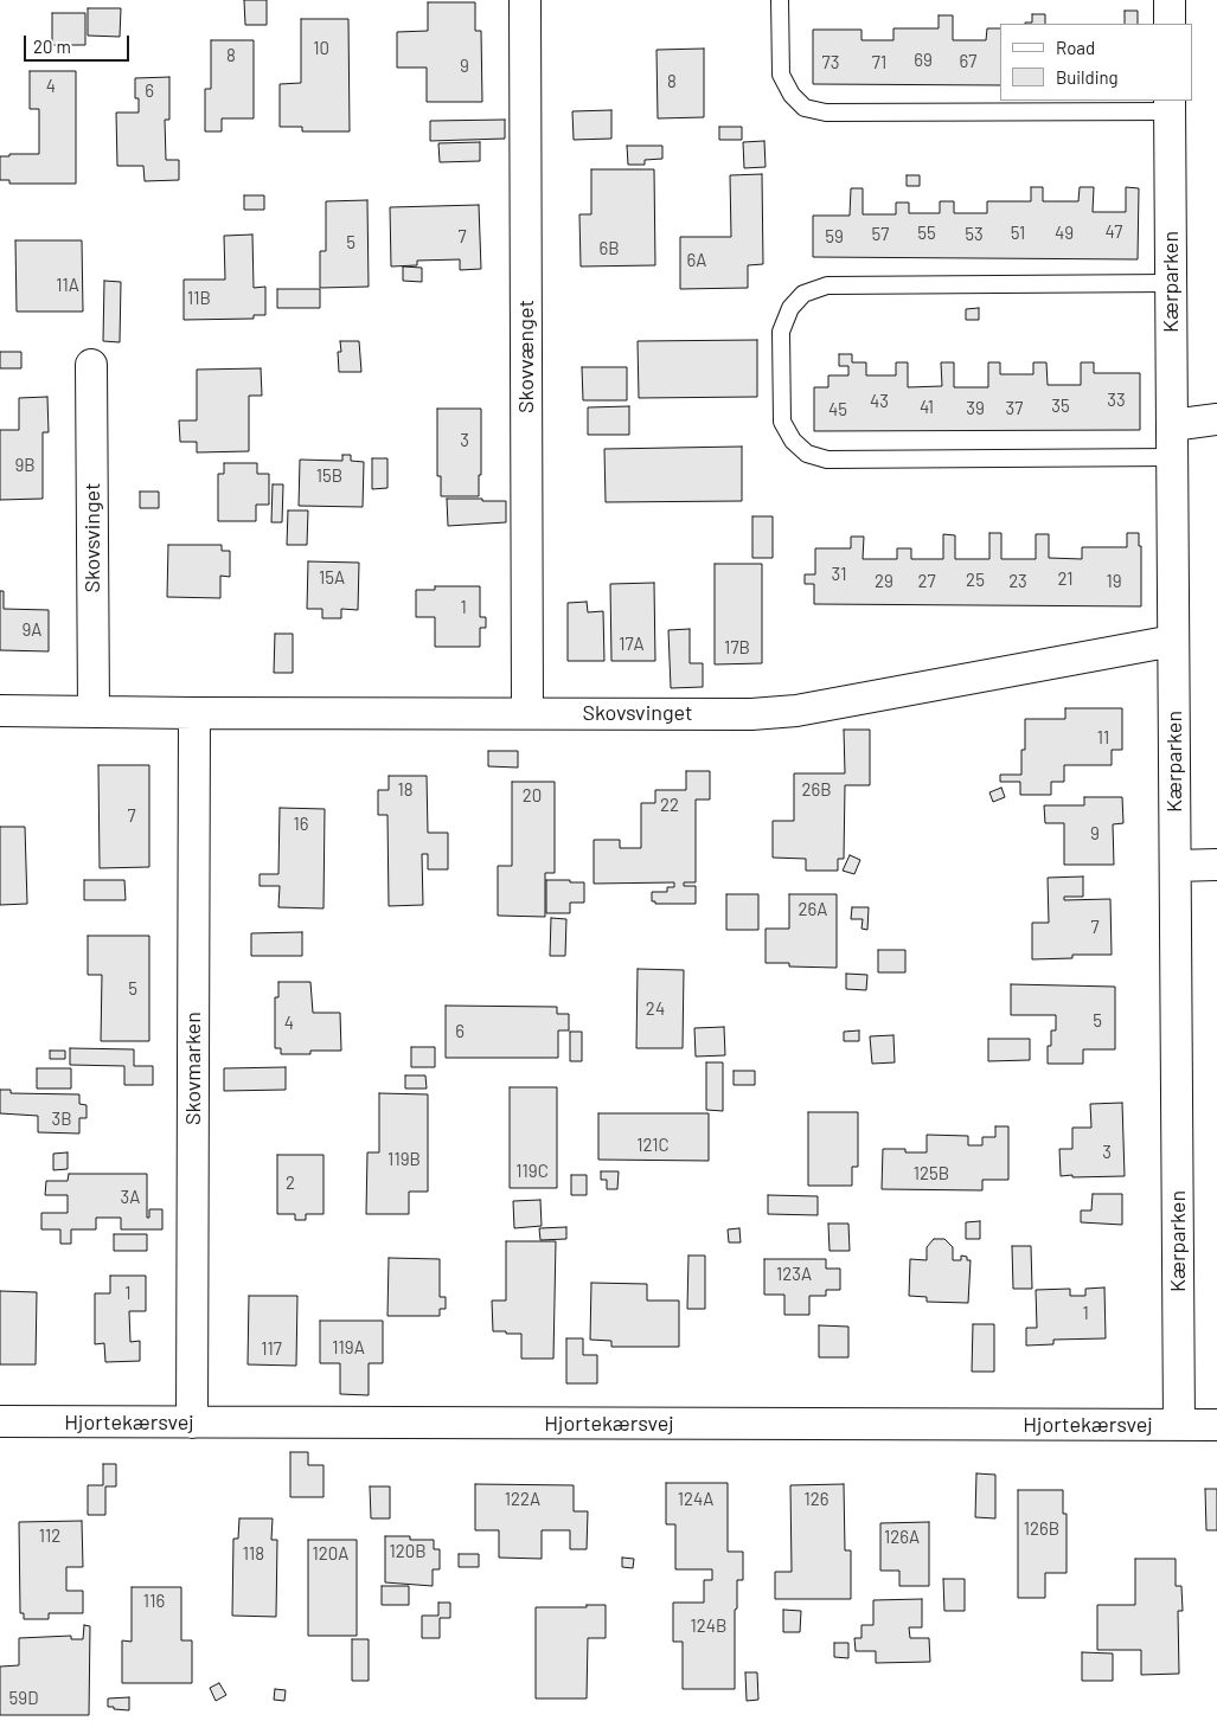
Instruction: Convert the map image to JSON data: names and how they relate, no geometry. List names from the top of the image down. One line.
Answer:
{"streets":{"street":["Kærparken","Skovvænget","Skovsvinget","Skovmarken","Hjortekærsvej"]},"crossings":[["Kærparken","Skovsvinget"],["Kærparken","Hjortekærsvej"],["Skovvænget","Skovsvinget"],["Skovsvinget","Skovmarken"],["Skovmarken","Hjortekærsvej"]],"house_numbers":["10","8","69","67","73","71","9","8","4","6","47","55","51","49","57","53","7","59","5","6B","6A","11A","11B","33","43","35","41","39","37","45","3","9B","15B","31","15A","21","25","29","27","23","19","1","9A","17A","17B","11","18","26B","20","22","7","16","9","26A","7","5","24","5","4","6","3B","121C","3","119B","119C","125B","2","3A","123A","1","1","119A","117","122A","124A","126","126B","112","126A","120B","118","120A","116","124B","59D"],"legend":["Road","Building"],"scale_bar":"20 m"}
